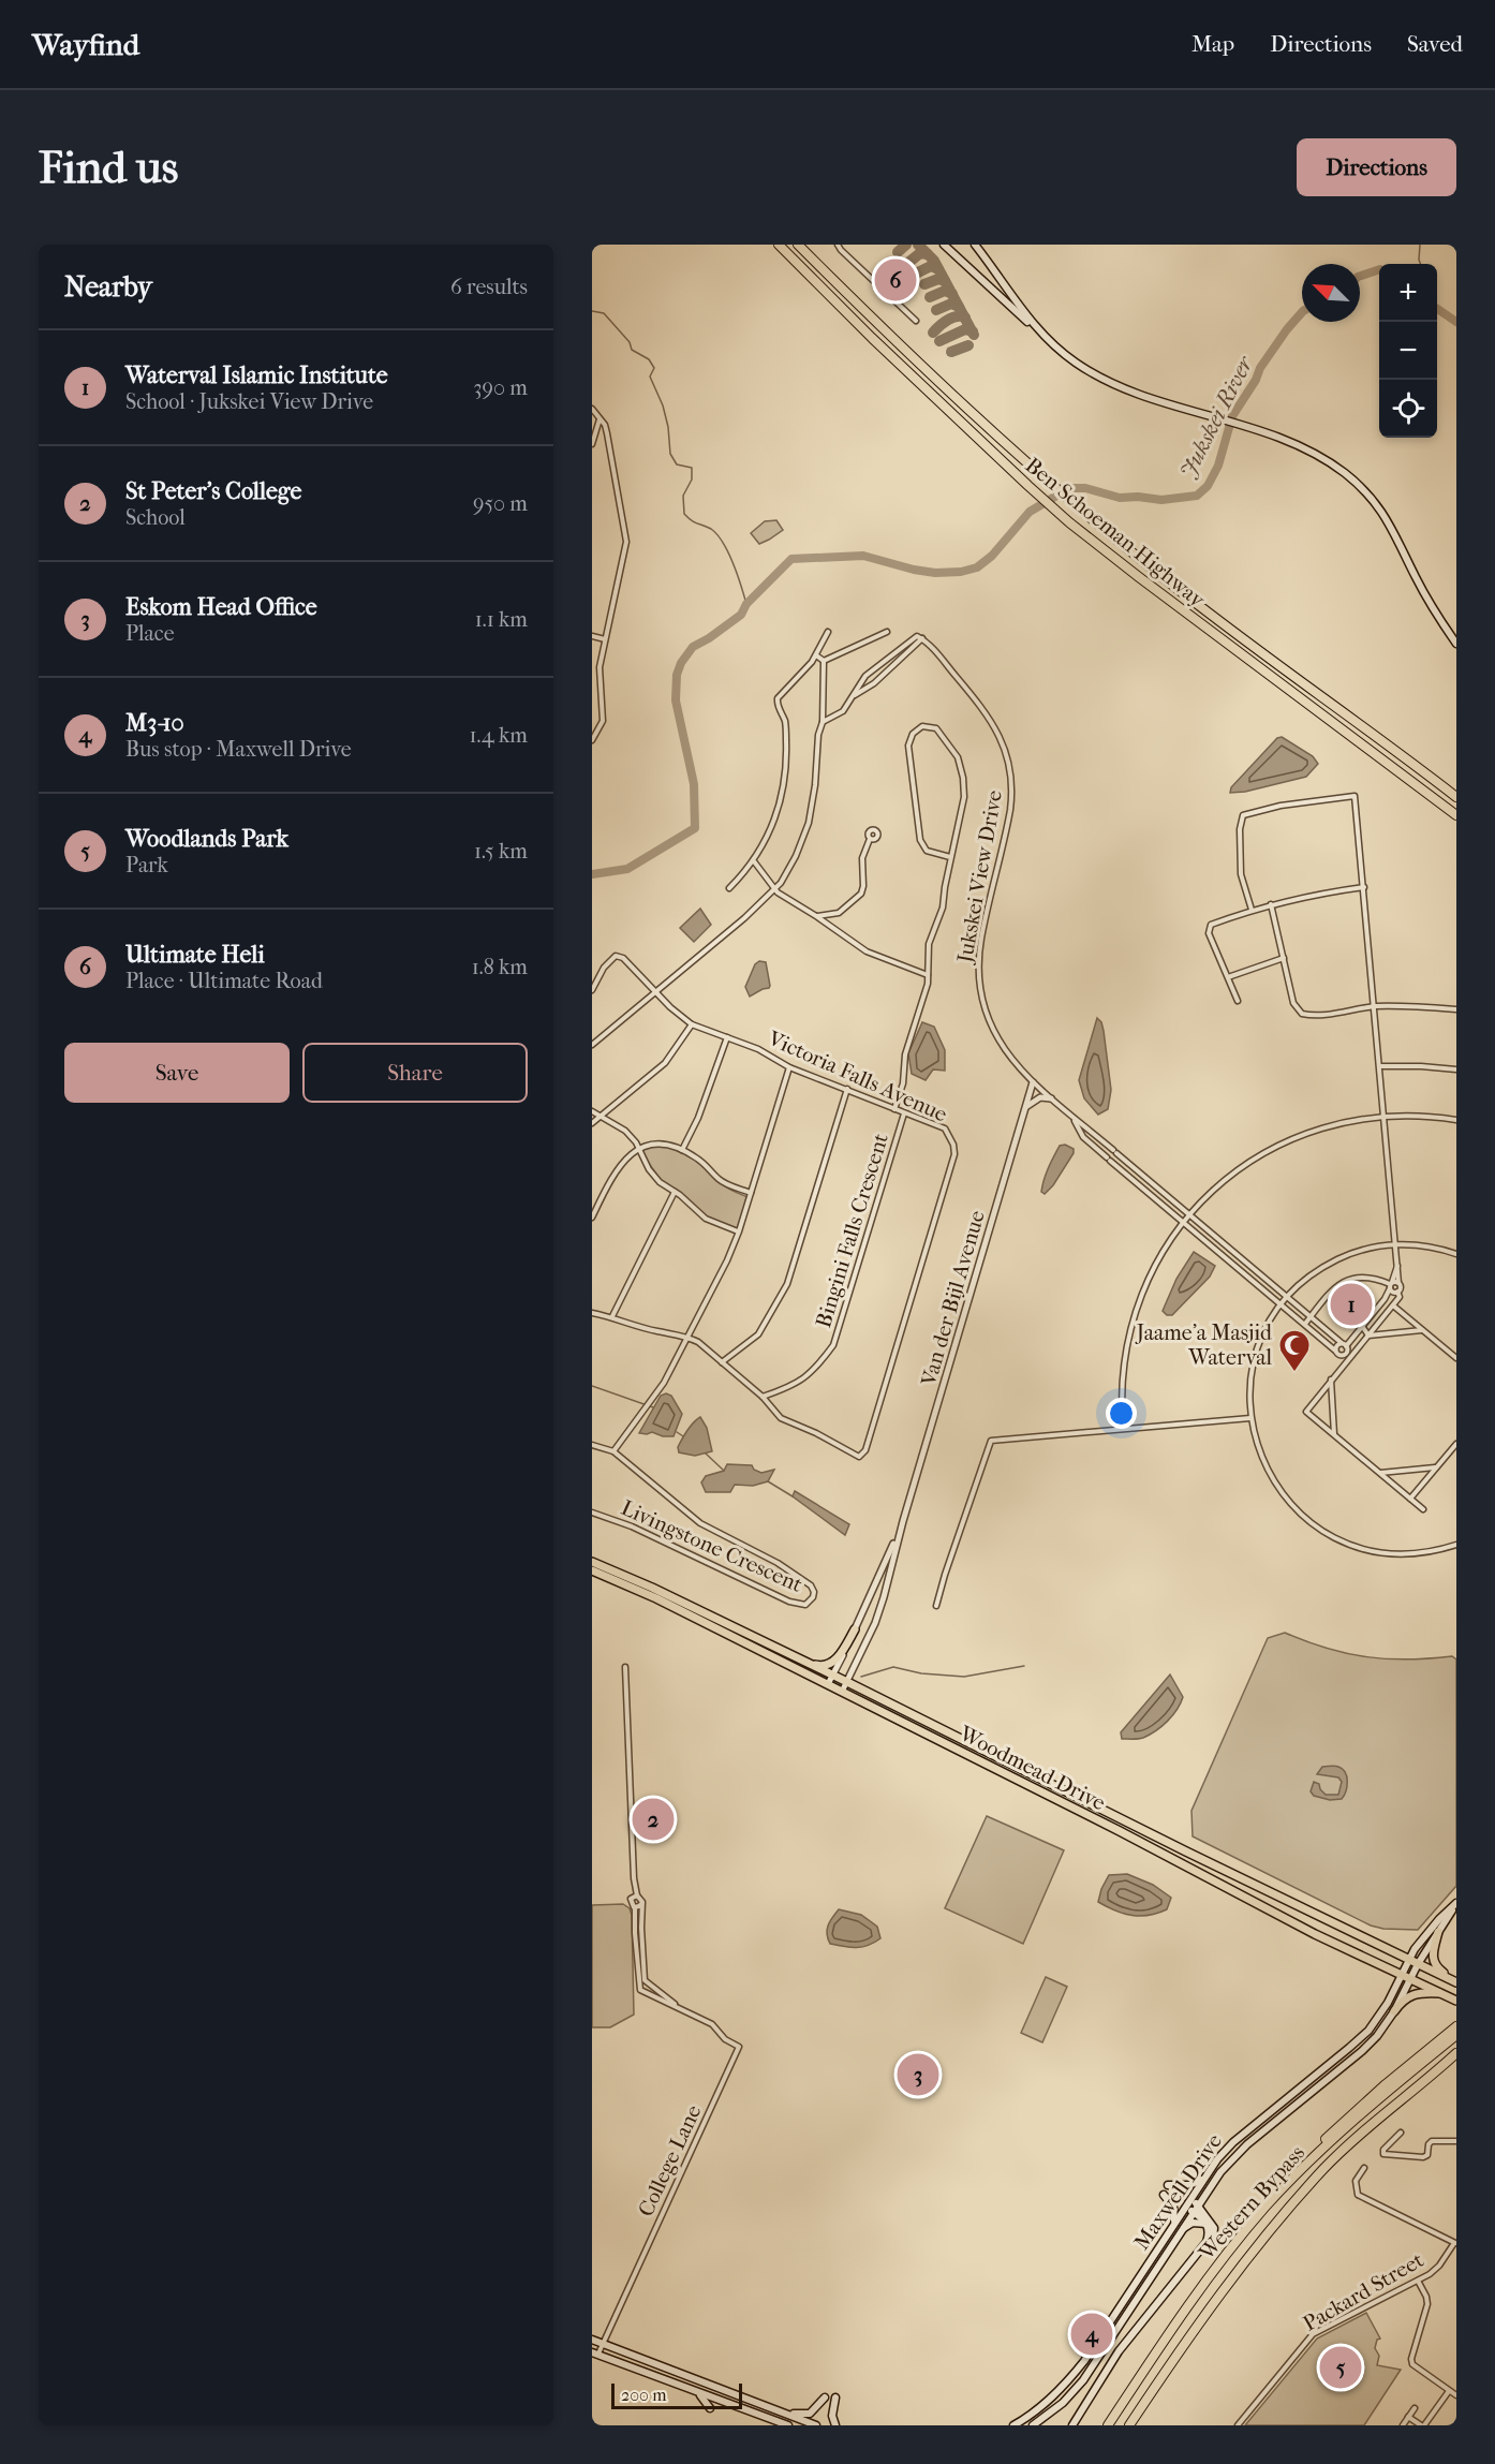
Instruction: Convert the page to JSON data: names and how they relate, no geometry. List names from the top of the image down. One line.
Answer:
{"streets":{"highway":["Ben Schoeman Highway","Western Bypass"],"main road":["Woodmead Drive","Maxwell Drive"],"street":["Jukskei View Drive","Victoria Falls Avenue","Bingini Falls Crescent","Van der Bijl Avenue","Livingstone Crescent","College Lane","Packard Street"]},"crossings":[["Jukskei View Drive","Van der Bijl Avenue"],["Victoria Falls Avenue","Bingini Falls Crescent"],["Van der Bijl Avenue","Woodmead Drive"],["Woodmead Drive","Maxwell Drive"]],"water":["Jukskei River"],"places":{"mosque":["Jaame'a Masjid Waterval"]},"scale_bar":"200 m","north":"top left","page":{"header":"Wayfind","nav":["Map","Directions","Saved"],"buttons":["Directions",["Save","Share"]],"title":"Find us","heading":["Nearby","6 results"],"pins":["6","1","2","3","4","5"],"map_buttons":["+","−"],"list":[{"mark":"1","name":"Waterval Islamic Institute","note":"School · Jukskei View Drive","value":"390 m"},{"mark":"2","name":"St Peter's College","note":"School","value":"950 m"},{"mark":"3","name":"Eskom Head Office","note":"Place","value":"1.1 km"},{"mark":"4","name":"M3-10","note":"Bus stop · Maxwell Drive","value":"1.4 km"},{"mark":"5","name":"Woodlands Park","note":"Park","value":"1.5 km"},{"mark":"6","name":"Ultimate Heli","note":"Place · Ultimate Road","value":"1.8 km"}],"scale":"200 m"}}
